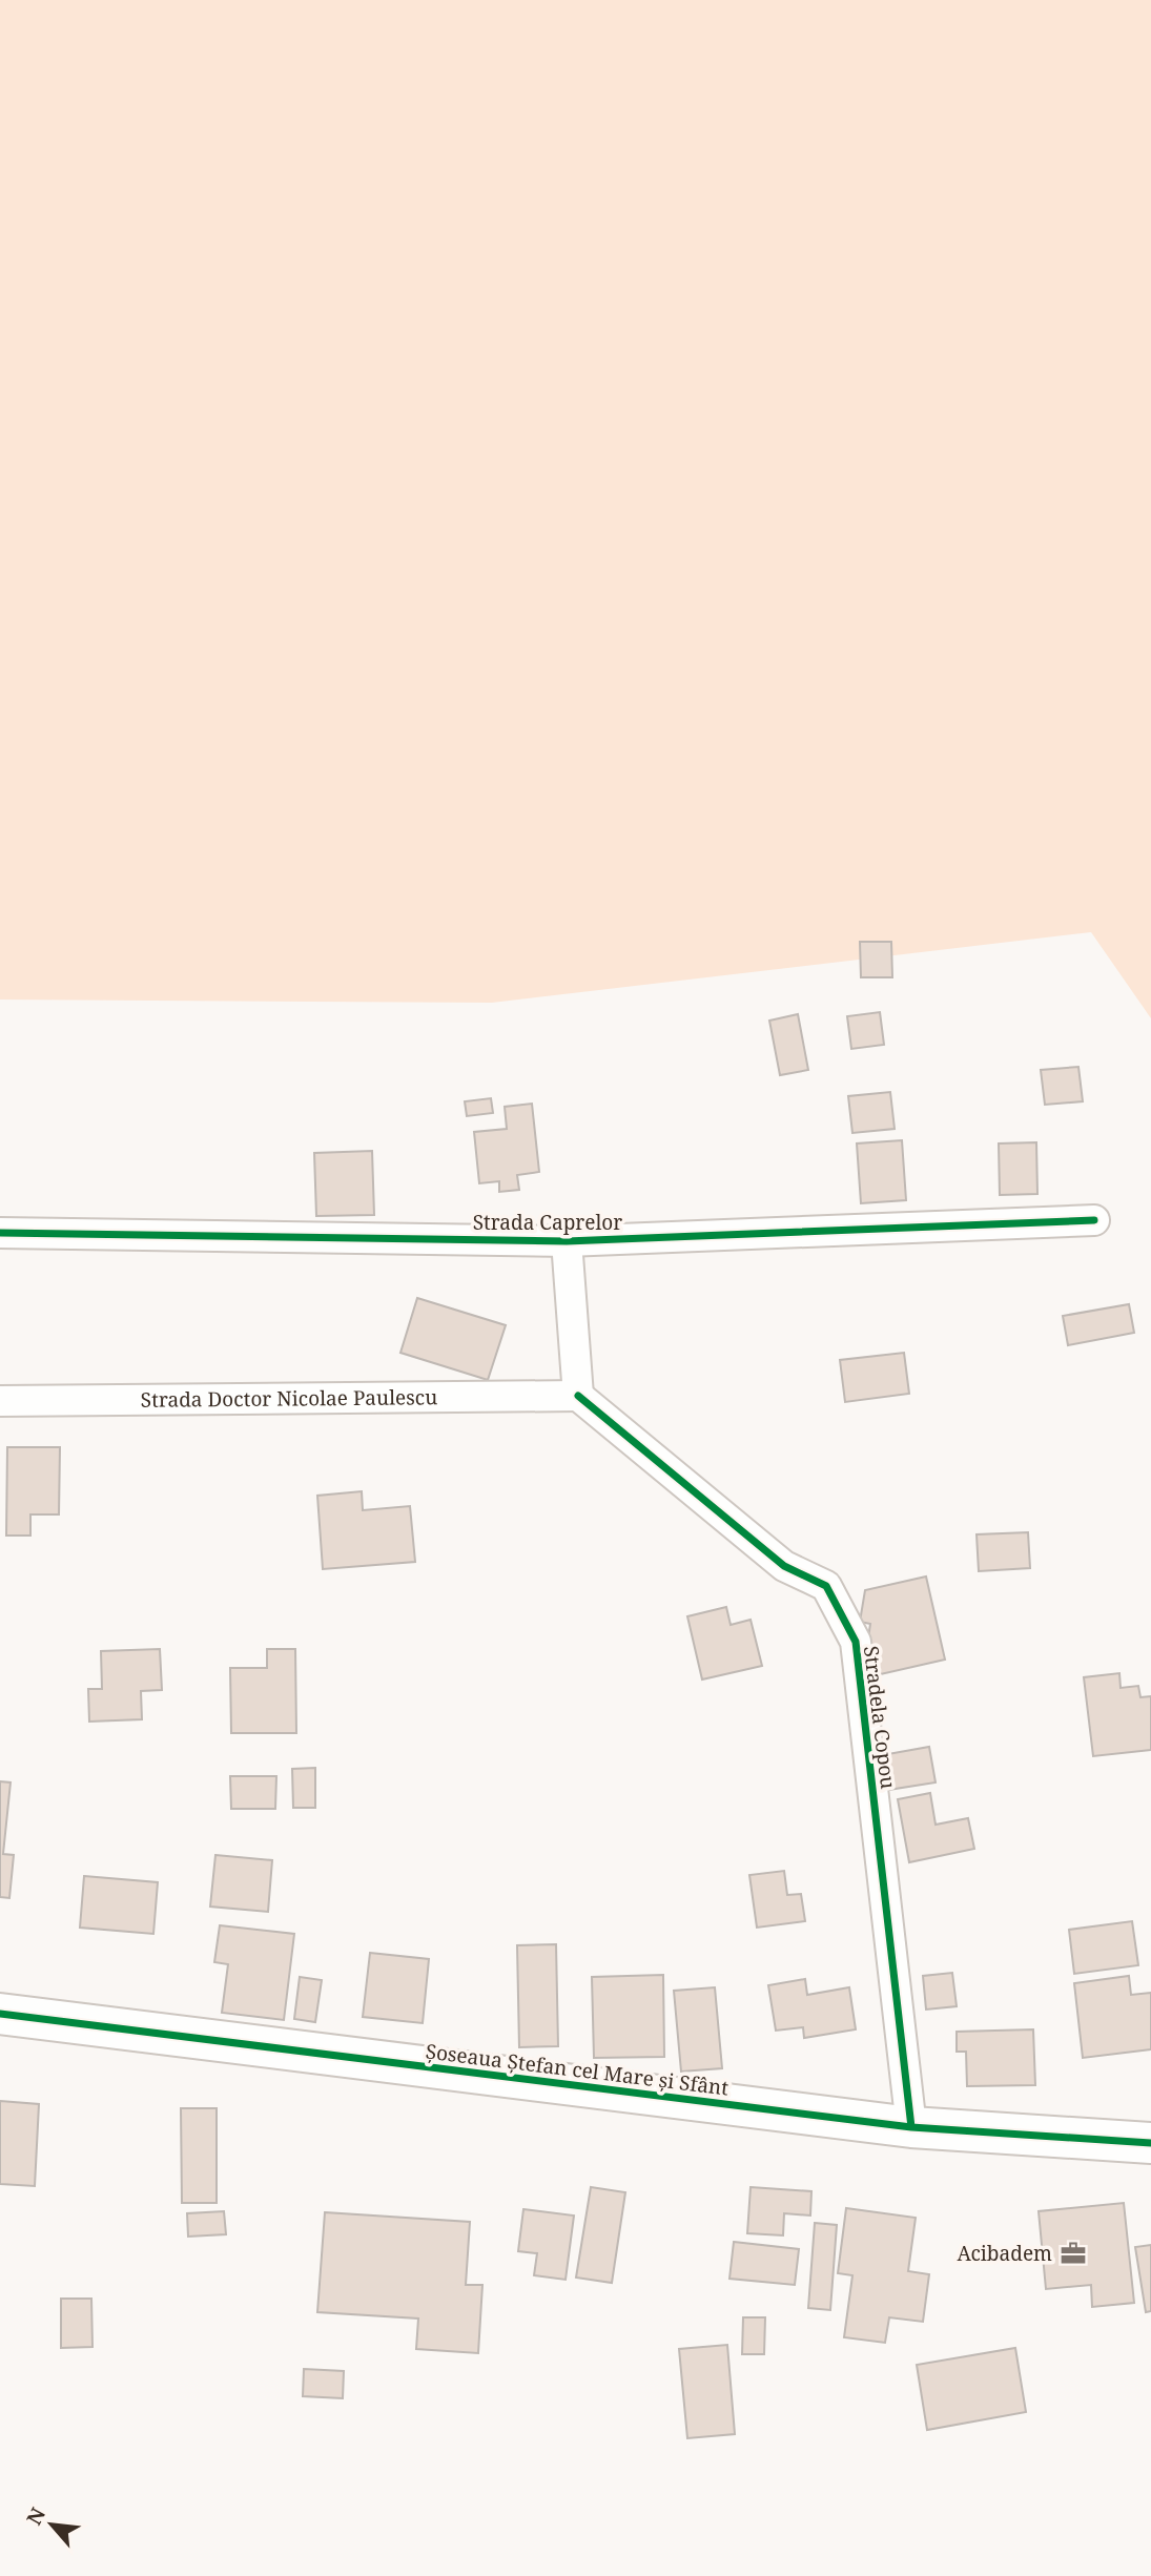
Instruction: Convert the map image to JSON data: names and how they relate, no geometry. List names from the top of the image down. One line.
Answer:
{"streets":{"street":["Strada Caprelor","Strada Doctor Nicolae Paulescu","Stradela Copou","Șoseaua Ștefan cel Mare și Sfânt"]},"crossings":[["Strada Doctor Nicolae Paulescu","Stradela Copou"],["Stradela Copou","Șoseaua Ștefan cel Mare și Sfânt"]],"places":{"office":["Acibadem"]},"north":"top left"}
